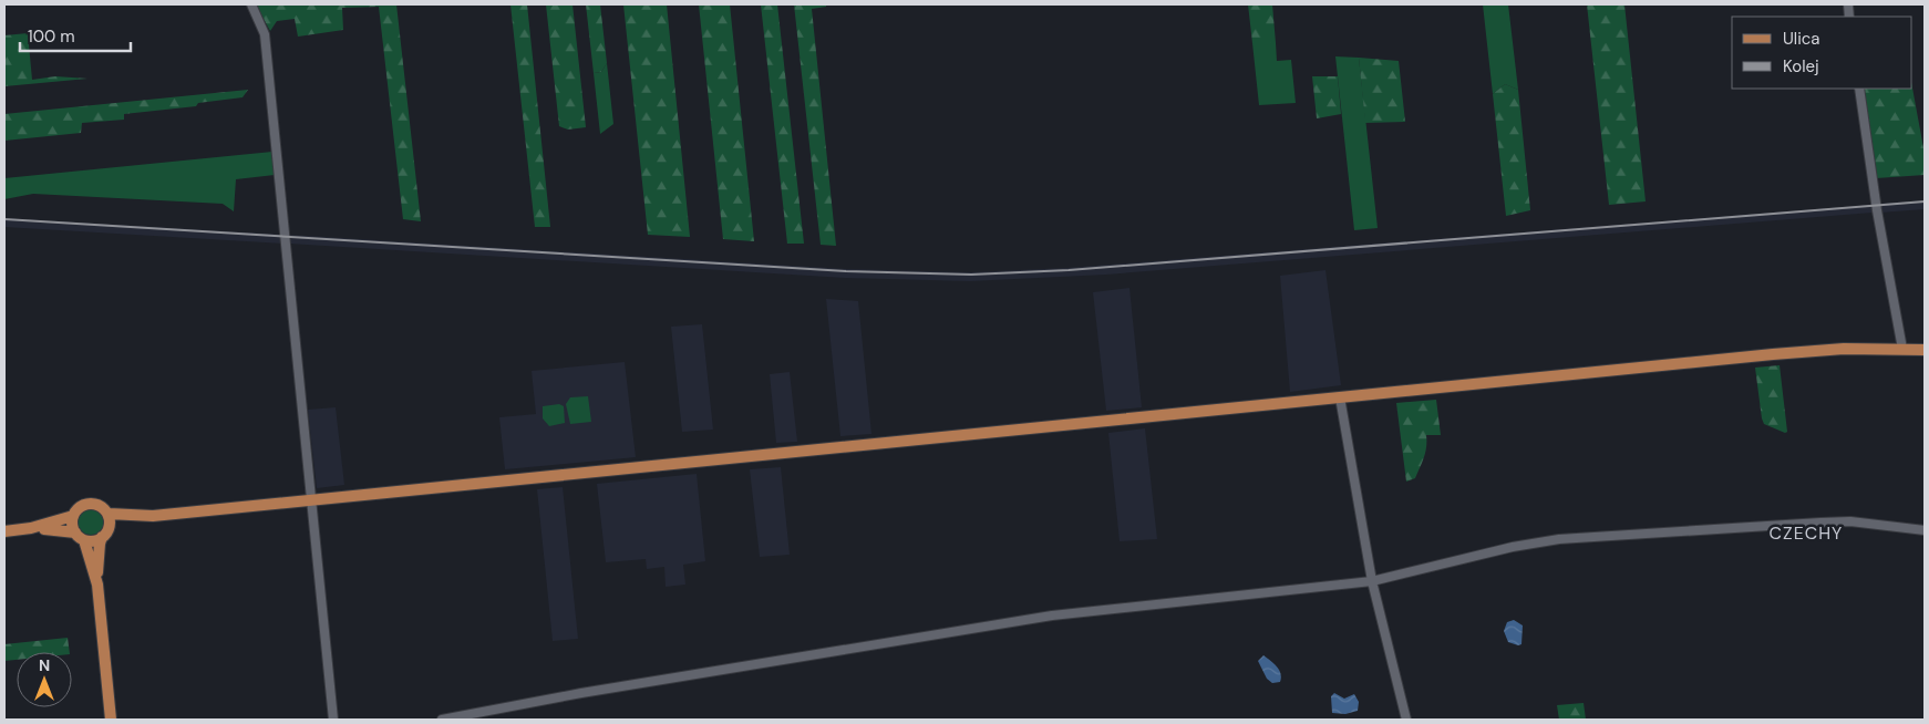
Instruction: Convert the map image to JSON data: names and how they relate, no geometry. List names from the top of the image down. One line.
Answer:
{"districts":["CZECHY"],"legend":["Ulica","Kolej"],"scale_bar":"100 m","north":"top"}
